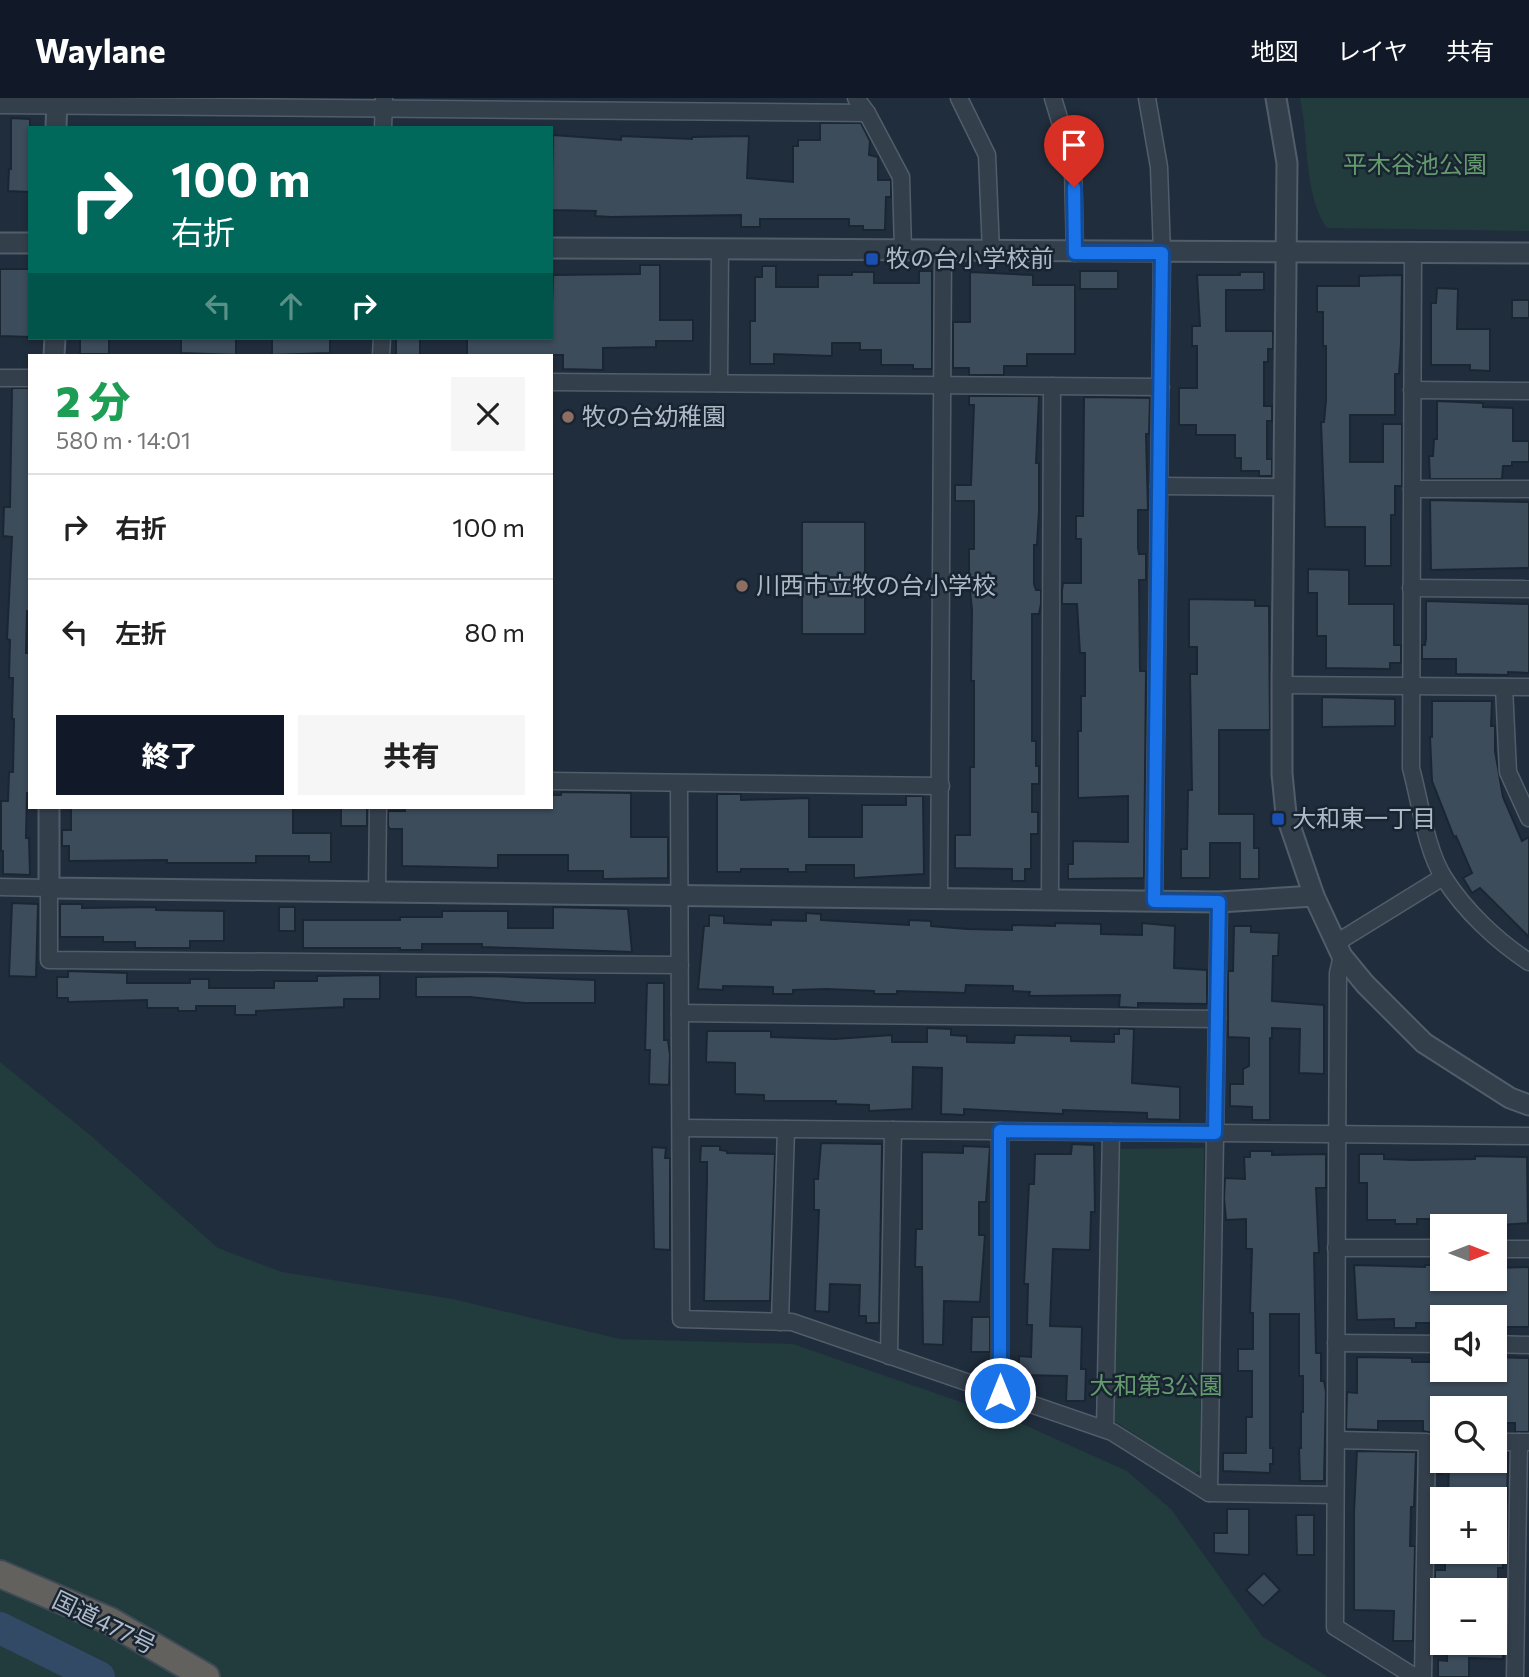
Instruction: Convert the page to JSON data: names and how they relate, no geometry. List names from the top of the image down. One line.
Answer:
{"streets":{"highway":["国道477号"]},"parks":["平木谷池公園","大和第3公園"],"places":{"transit":["牧の台小学校前","大和東一丁目"],"other":["牧の台幼稚園","川西市立牧の台小学校"]},"north":"right","page":{"header":"Waylane","nav":["地図","レイヤ","共有"],"turn":["100 m","右折"],"heading":["2 分","580 m · 14:01"],"list":[{"name":"右折","value":"100 m"},{"name":"左折","value":"80 m"}],"buttons":["終了","共有"],"map_buttons":["+","−"]}}
